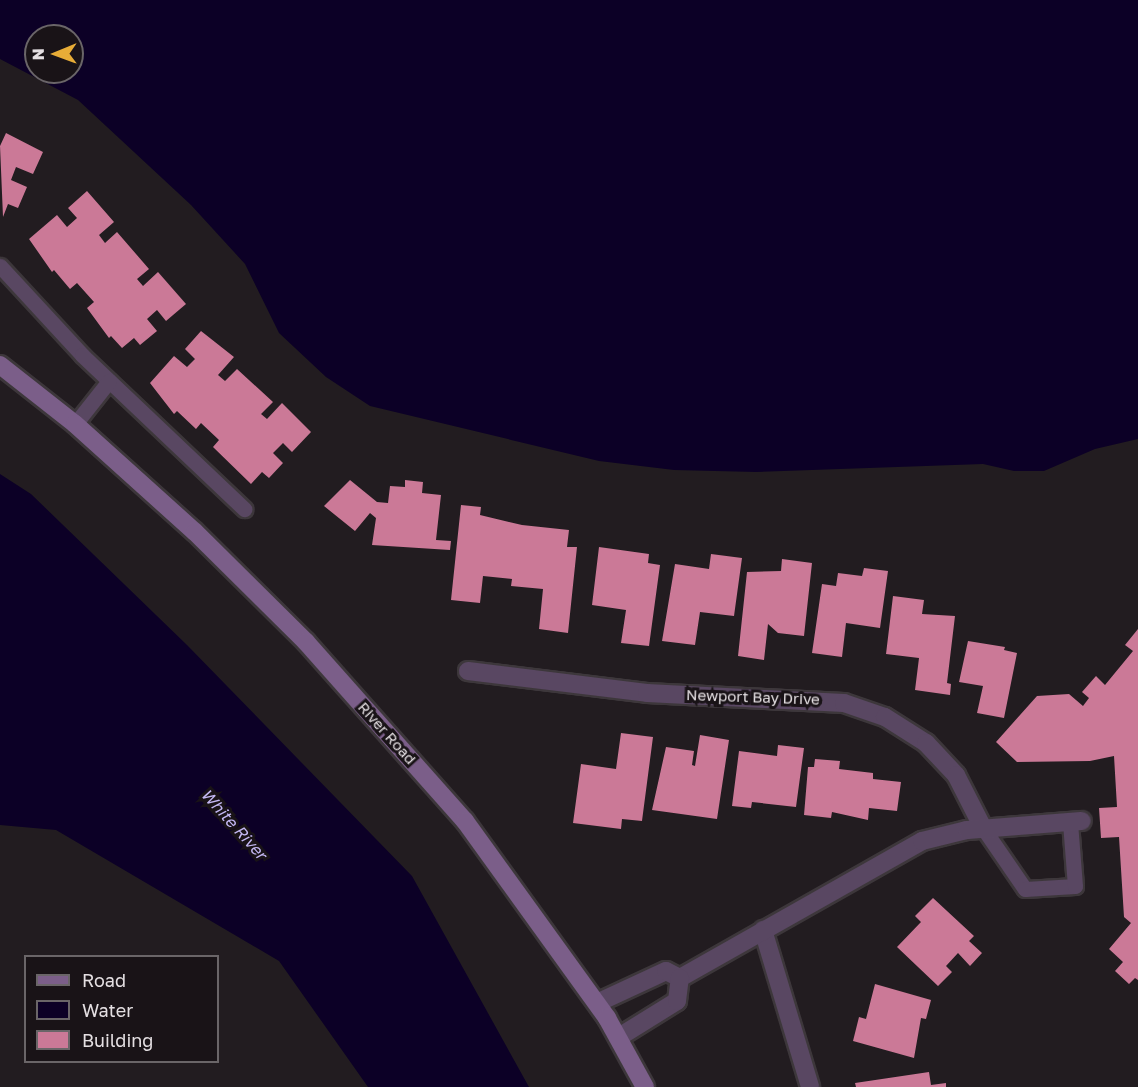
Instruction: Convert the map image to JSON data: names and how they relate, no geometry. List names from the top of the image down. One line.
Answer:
{"streets":{"street":["Newport Bay Drive","River Road"]},"water":["White River"],"legend":["Road","Water","Building"],"north":"left"}
